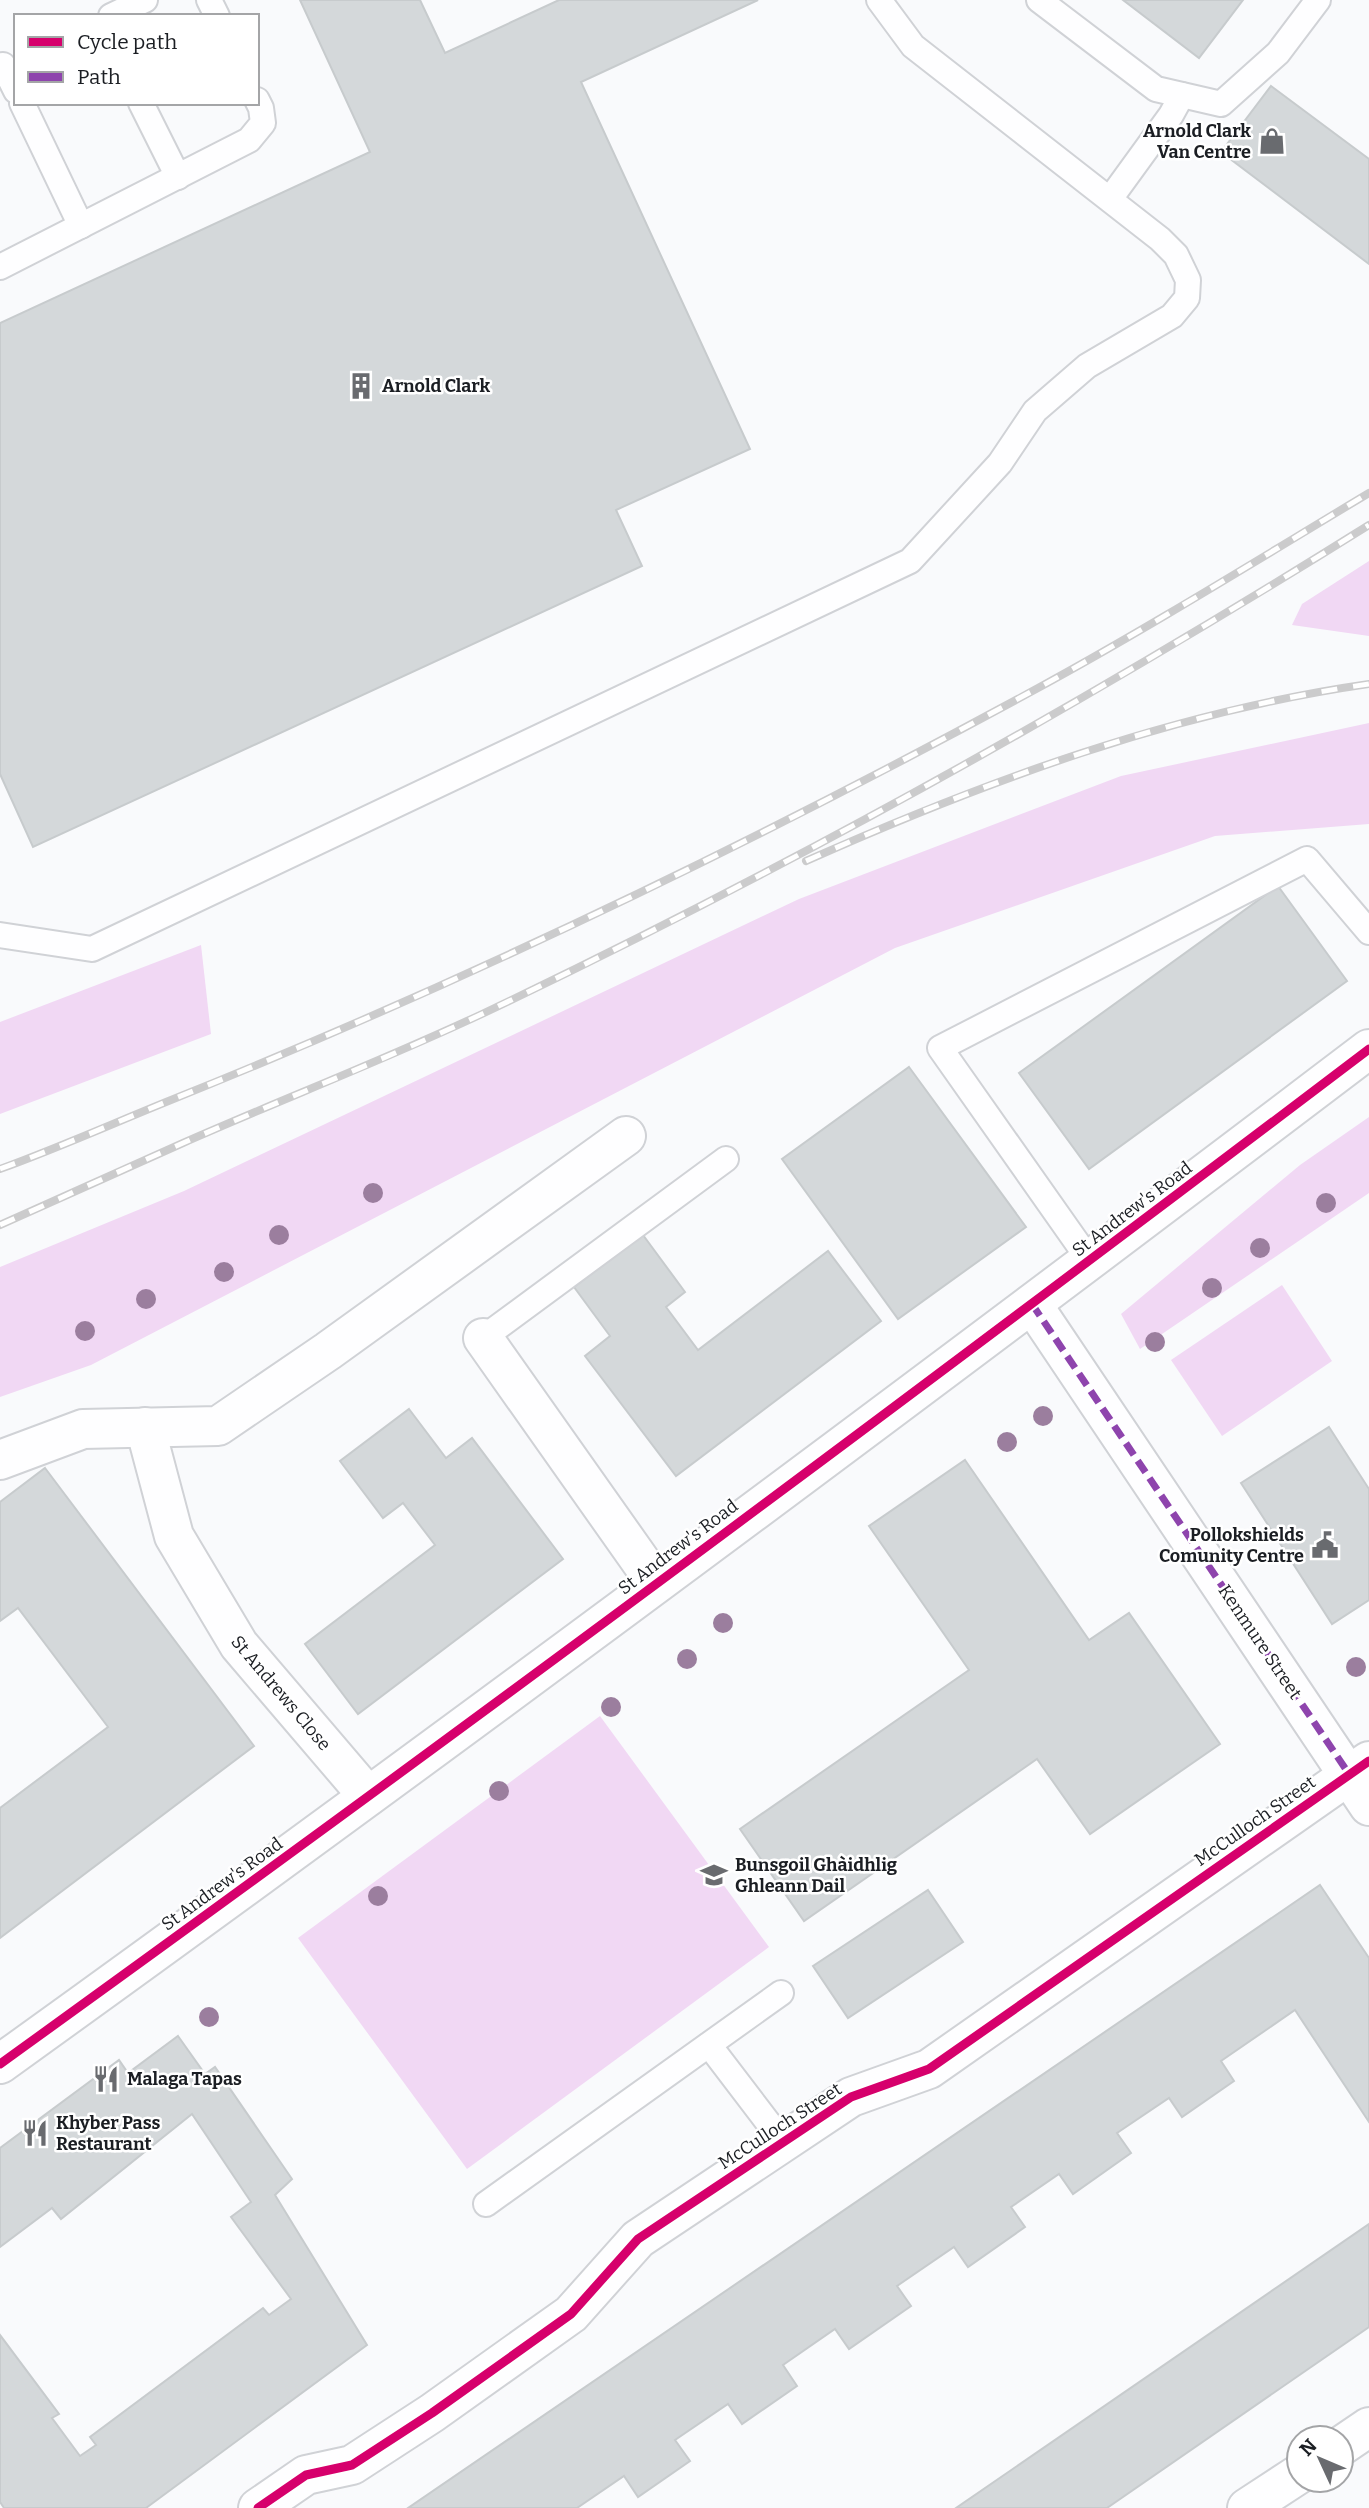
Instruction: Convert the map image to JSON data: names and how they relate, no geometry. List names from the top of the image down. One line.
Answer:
{"streets":{"street":["St Andrew's Road","Kenmure Street","St Andrews Close","McCulloch Street"]},"crossings":[["St Andrew's Road","Kenmure Street"],["St Andrew's Road","St Andrews Close"],["Kenmure Street","McCulloch Street"]],"places":{"shop":["Arnold Clark Van Centre"],"building":["Arnold Clark"],"public building":["Pollokshields Comunity Centre"],"school or university":["Bunsgoil Ghàidhlig Ghleann Dail"],"restaurant":["Malaga Tapas","Khyber Pass Restaurant"]},"legend":["Cycle path","Path"],"north":"top left"}
